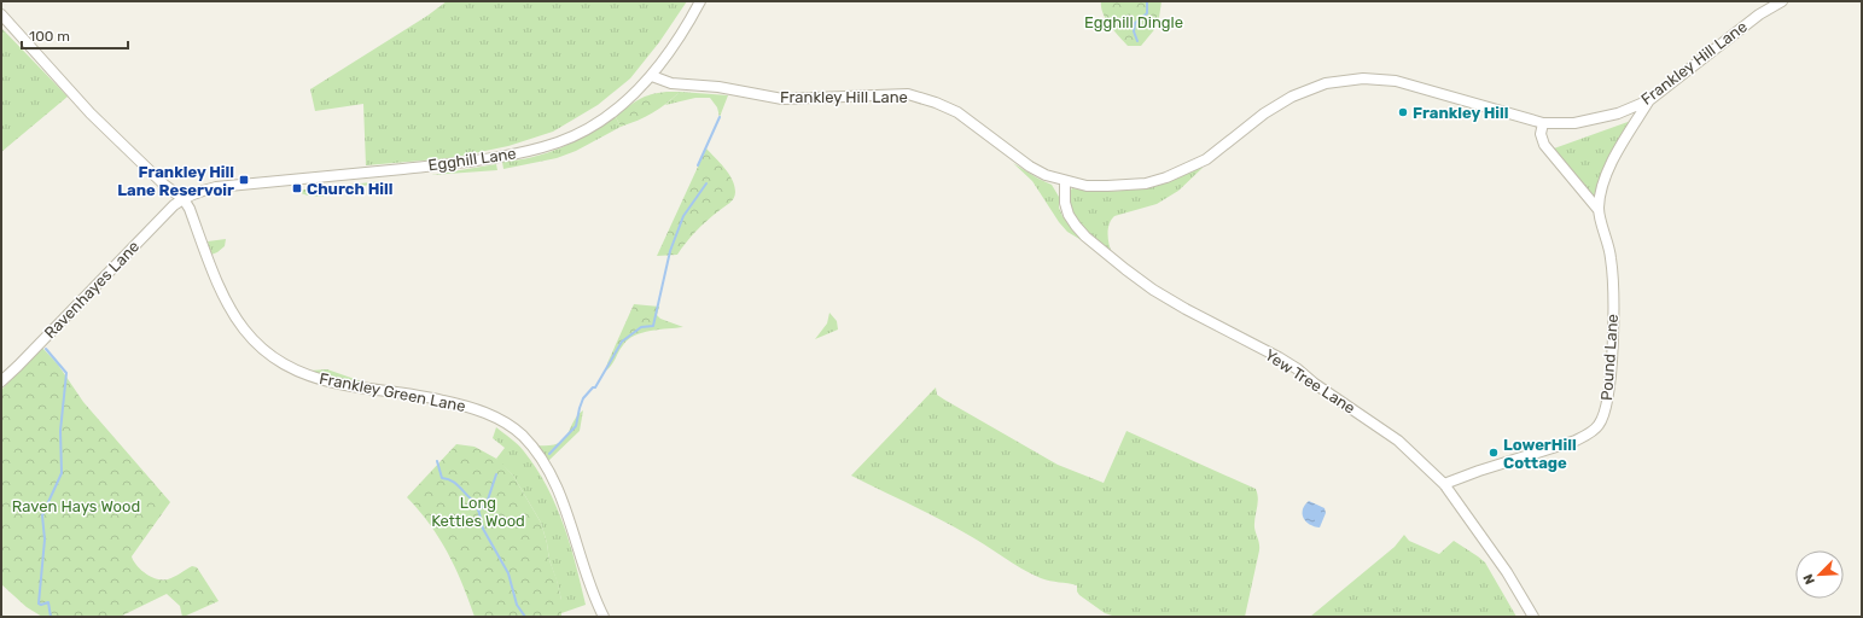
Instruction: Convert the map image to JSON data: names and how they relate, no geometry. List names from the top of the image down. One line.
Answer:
{"streets":{"street":["Frankley Hill Lane","Egghill Lane","Ravenhayes Lane","Pound Lane","Yew Tree Lane","Frankley Green Lane"]},"crossings":[["Frankley Hill Lane","Egghill Lane"],["Frankley Hill Lane","Pound Lane"],["Frankley Hill Lane","Yew Tree Lane"],["Egghill Lane","Ravenhayes Lane"],["Egghill Lane","Frankley Green Lane"],["Ravenhayes Lane","Frankley Green Lane"],["Pound Lane","Yew Tree Lane"]],"parks":["Egghill Dingle","Long Kettles Wood","Raven Hays Wood"],"places":{"other":["Frankley Hill","LowerHill Cottage"],"transit":["Frankley Hill Lane Reservoir","Church Hill"]},"scale_bar":"100 m","north":"bottom left"}
